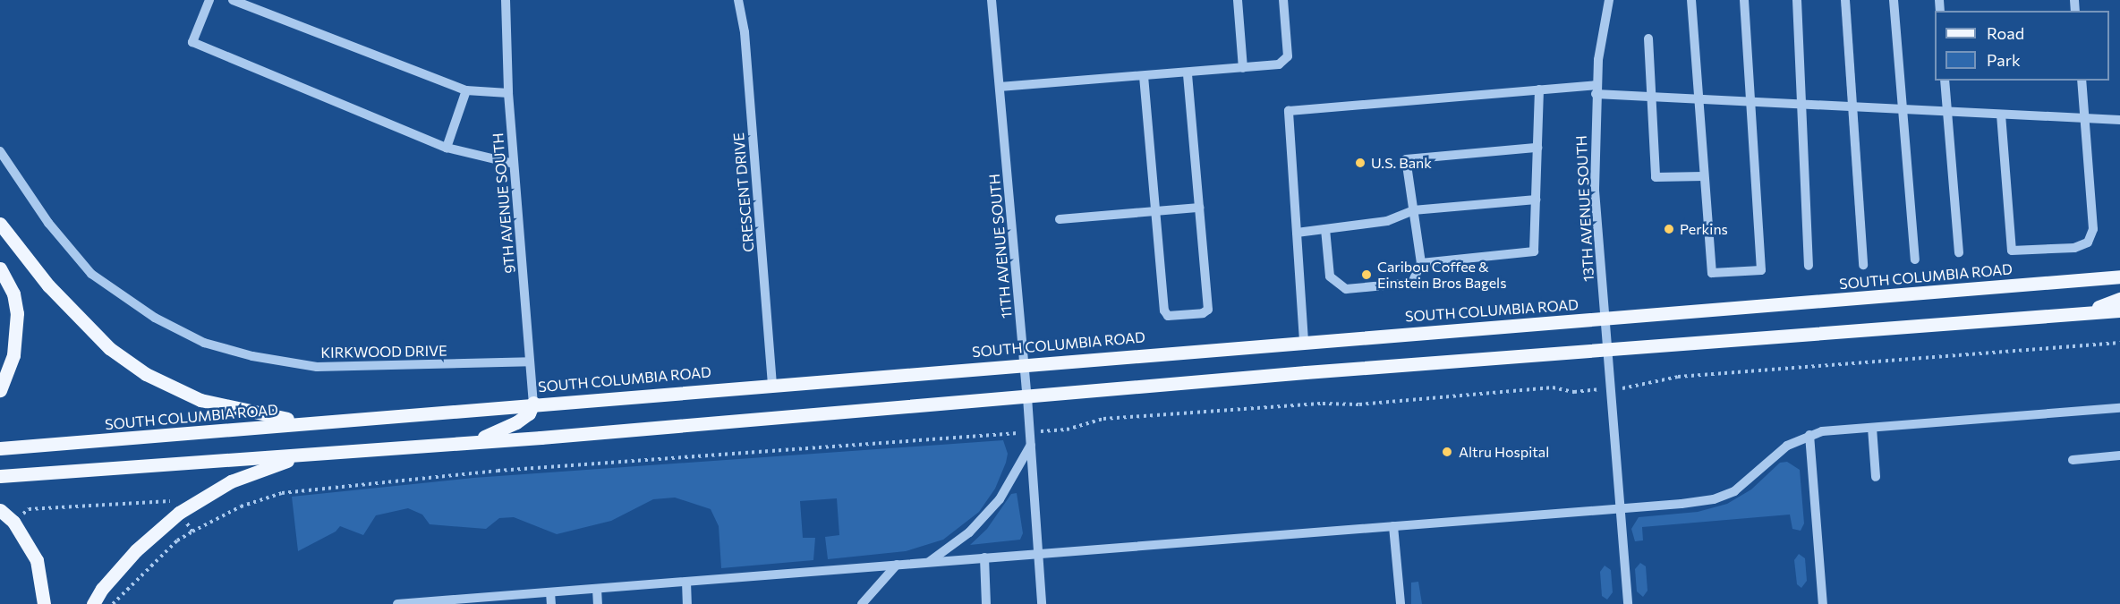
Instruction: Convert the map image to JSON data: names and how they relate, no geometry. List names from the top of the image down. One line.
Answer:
{"streets":{"main road":["SOUTH COLUMBIA ROAD"],"street":["CRESCENT DRIVE","9TH AVENUE SOUTH","13TH AVENUE SOUTH","11TH AVENUE SOUTH","KIRKWOOD DRIVE"]},"crossings":[["CRESCENT DRIVE","SOUTH COLUMBIA ROAD"],["9TH AVENUE SOUTH","SOUTH COLUMBIA ROAD"],["9TH AVENUE SOUTH","KIRKWOOD DRIVE"],["13TH AVENUE SOUTH","SOUTH COLUMBIA ROAD"],["11TH AVENUE SOUTH","SOUTH COLUMBIA ROAD"]],"places":["U.S. Bank","Perkins","Caribou Coffee & Einstein Bros Bagels","Altru Hospital"],"legend":["Road","Park"]}
